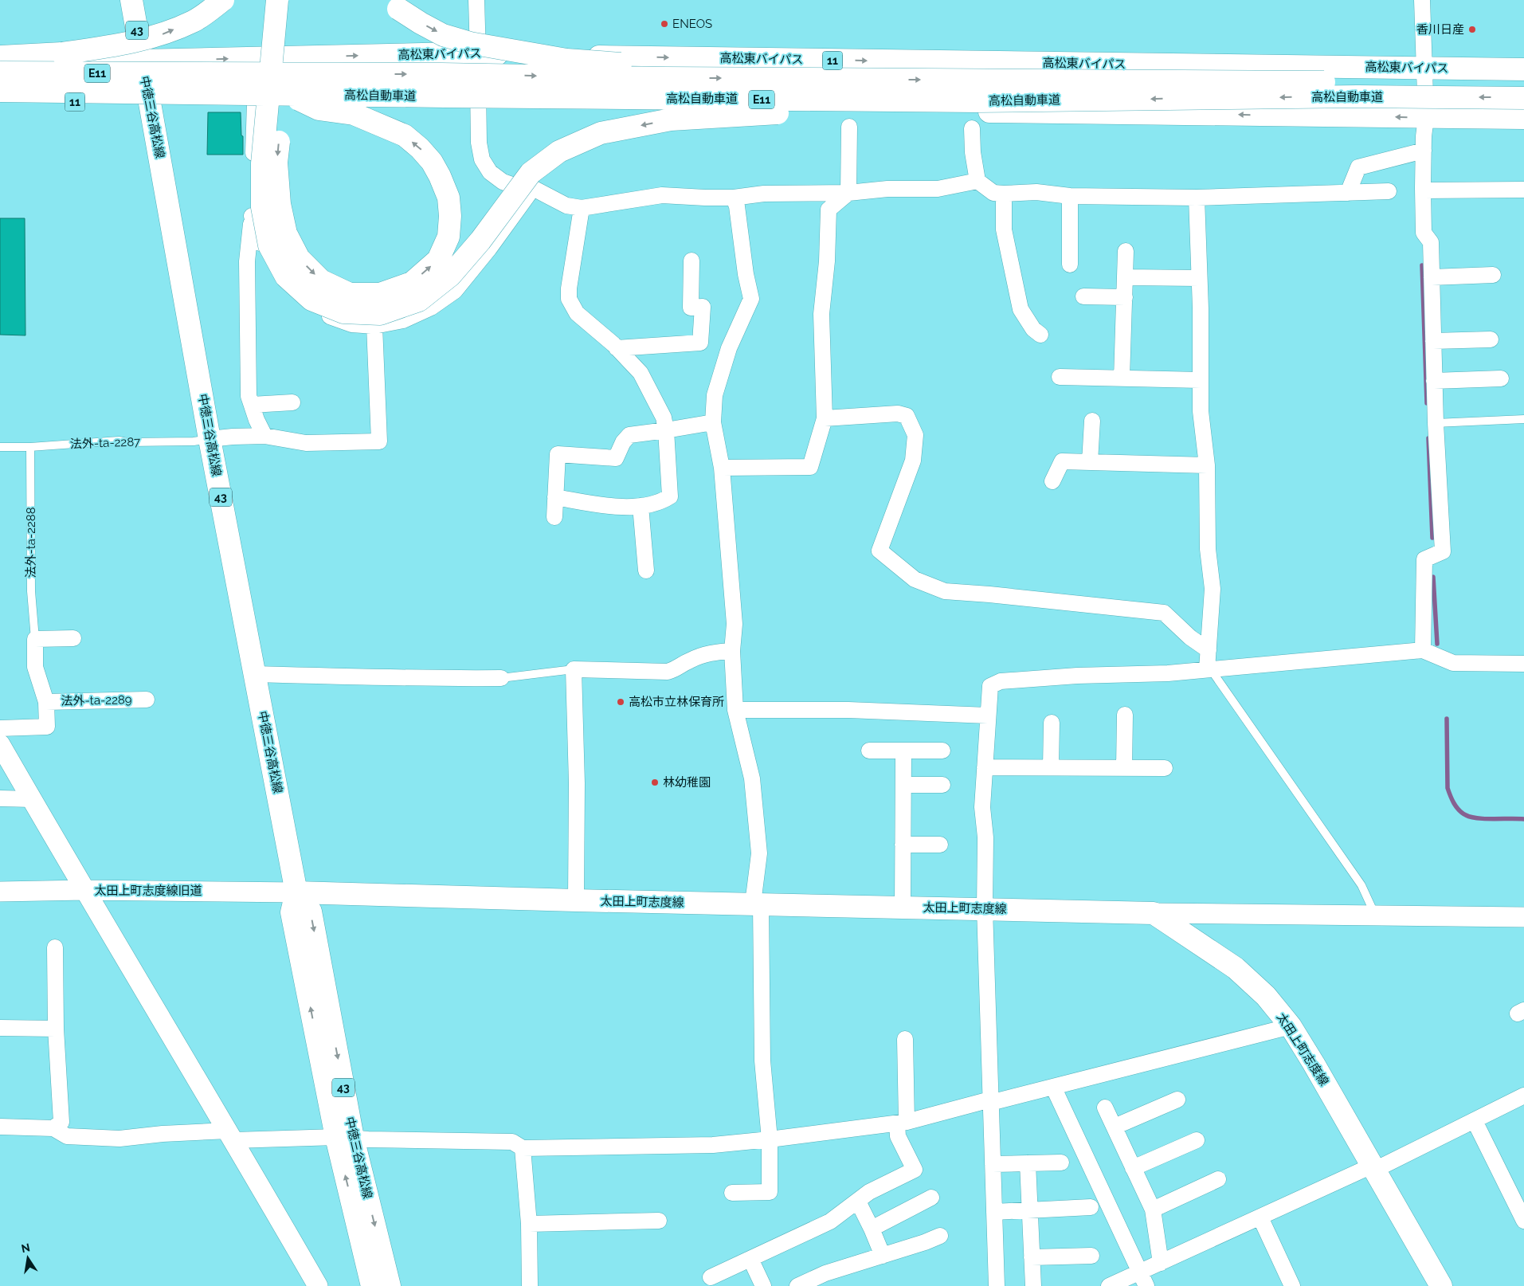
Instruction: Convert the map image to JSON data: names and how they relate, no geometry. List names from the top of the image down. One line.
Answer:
{"streets":{"main road":["43","高松東バイパス","11","E11","高松自動車道","中徳三谷高松線","太田上町志度線"],"street":["法外-ta-2289","太田上町志度線旧道"],"lane":["法外-ta-2287","法外-ta-2288"]},"crossings":[["高松東バイパス","中徳三谷高松線"],["11","中徳三谷高松線"],["中徳三谷高松線","法外-ta-2287"],["中徳三谷高松線","太田上町志度線旧道"],["中徳三谷高松線","太田上町志度線"],["法外-ta-2287","法外-ta-2288"],["太田上町志度線旧道","太田上町志度線"]],"places":["ENEOS","香川日産","高松市立林保育所","林幼稚園"],"north":"top"}
